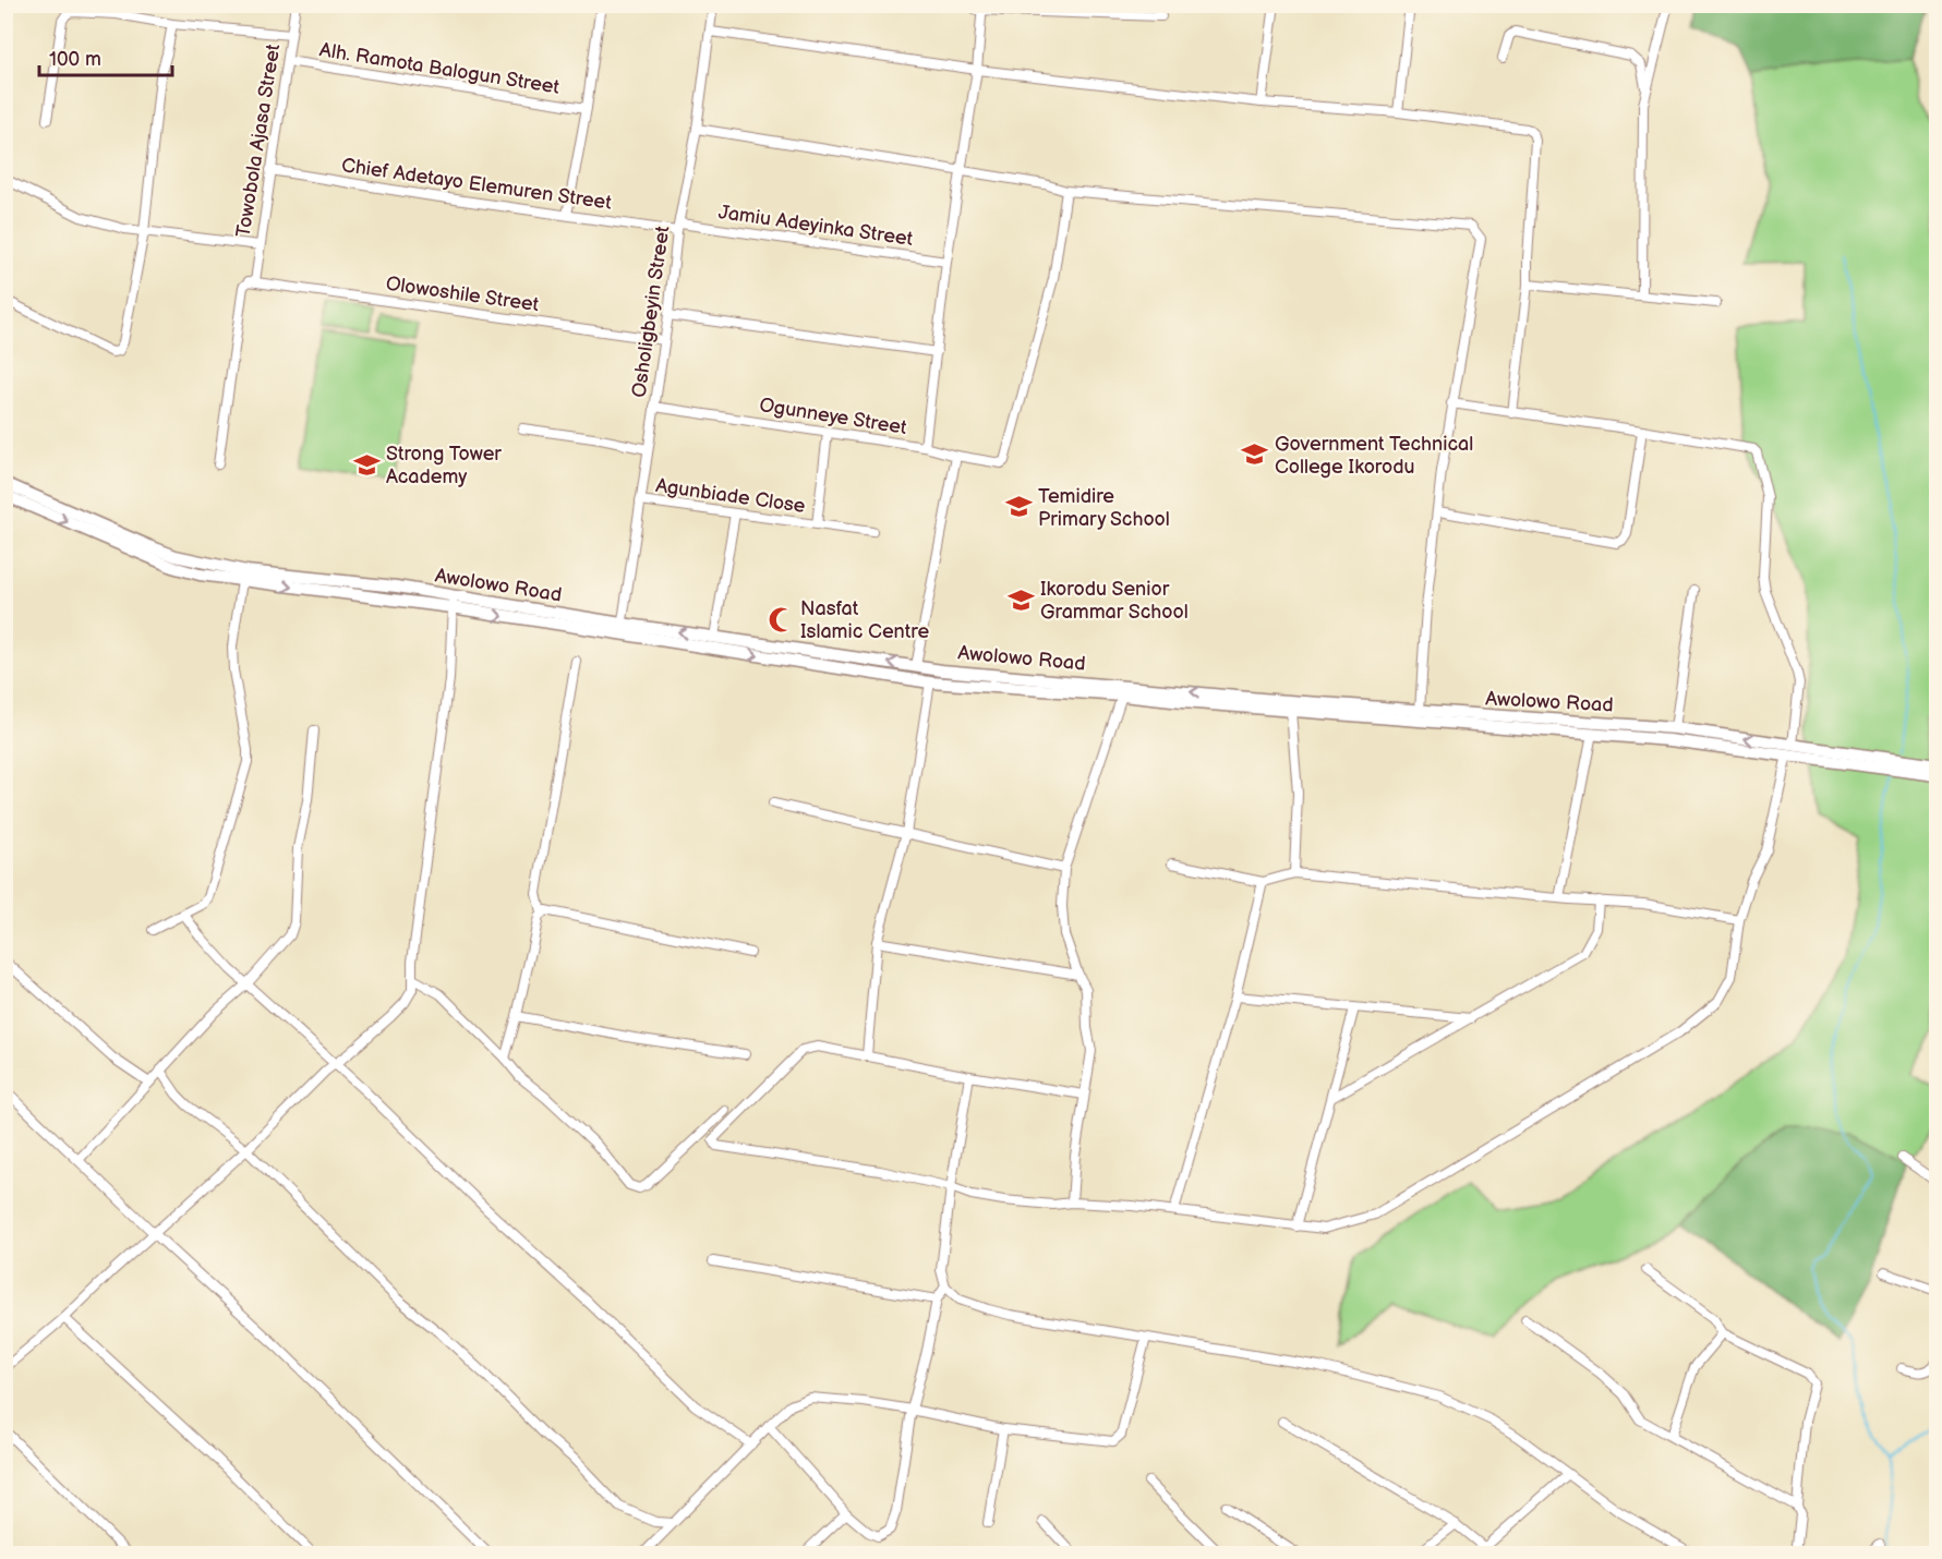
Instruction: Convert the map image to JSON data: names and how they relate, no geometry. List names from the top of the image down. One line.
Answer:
{"streets":{"main road":["Awolowo Road"],"street":["Alh. Ramota Balogun Street","Towobola Ajasa Street","Chief Adetayo Elemuren Street","Jamiu Adeyinka Street","Olowoshile Street","Osholigbeyin Street","Ogunneye Street","Agunbiade Close"]},"crossings":[["Alh. Ramota Balogun Street","Towobola Ajasa Street"],["Towobola Ajasa Street","Chief Adetayo Elemuren Street"],["Towobola Ajasa Street","Olowoshile Street"],["Chief Adetayo Elemuren Street","Jamiu Adeyinka Street"],["Chief Adetayo Elemuren Street","Osholigbeyin Street"],["Jamiu Adeyinka Street","Osholigbeyin Street"],["Olowoshile Street","Osholigbeyin Street"],["Osholigbeyin Street","Ogunneye Street"],["Osholigbeyin Street","Agunbiade Close"],["Osholigbeyin Street","Awolowo Road"],["Ogunneye Street","Agunbiade Close"]],"places":{"school or university":["Government Technical College Ikorodu","Strong Tower Academy","Temidire Primary School","Ikorodu Senior Grammar School"],"mosque":["Nasfat Islamic Centre"]},"scale_bar":"100 m"}
